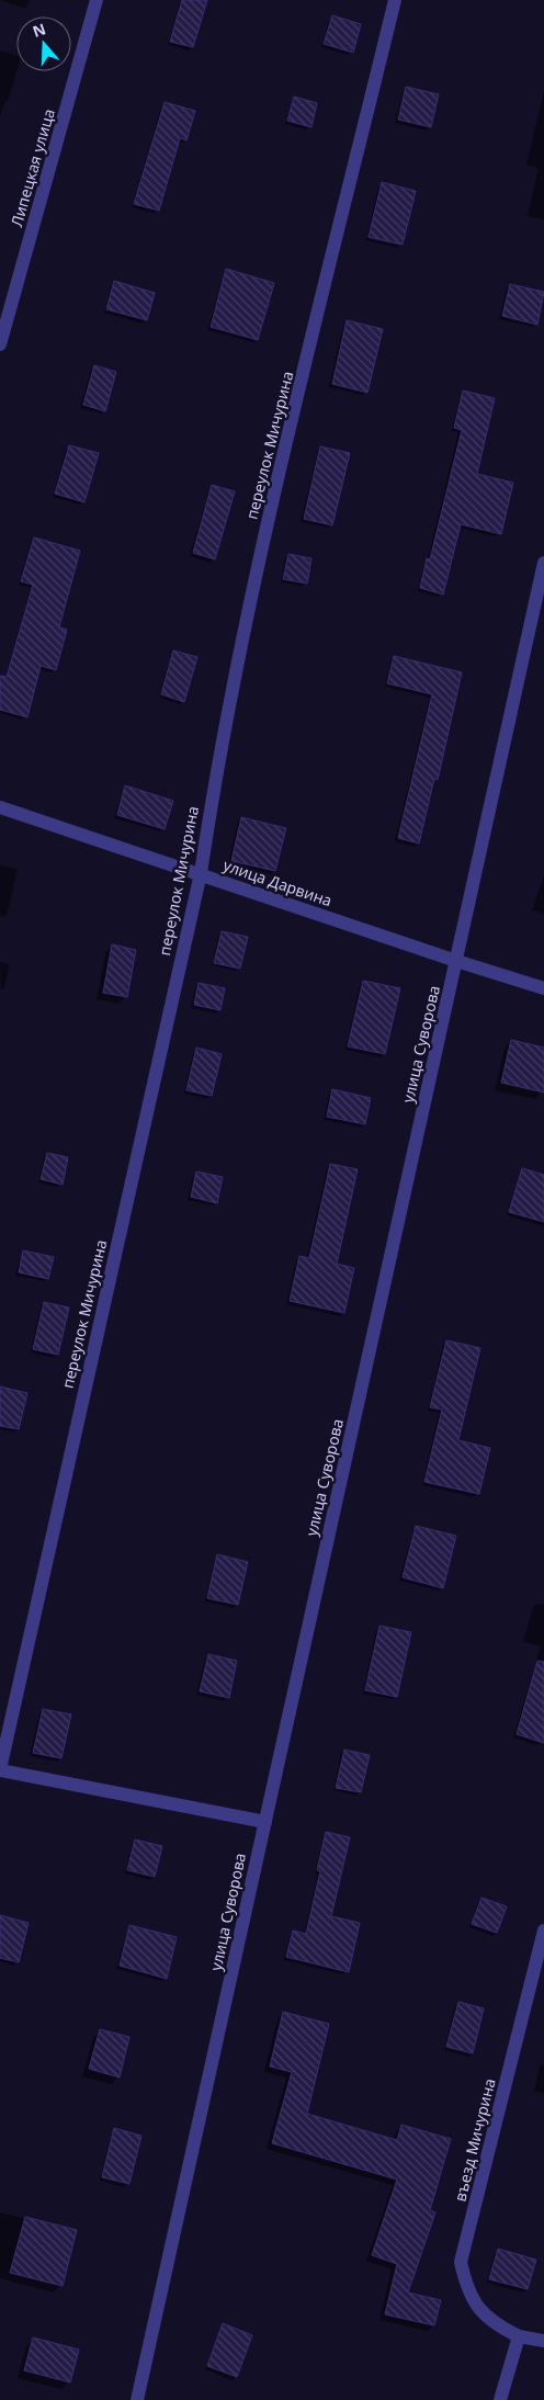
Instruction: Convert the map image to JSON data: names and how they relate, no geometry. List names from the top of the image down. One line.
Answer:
{"streets":{"street":["Липецкая улица","переулок Мичурина","улица Дарвина","улица Суворова","въезд Мичурина"]},"crossings":[["переулок Мичурина","улица Дарвина"],["улица Дарвина","улица Суворова"]],"north":"top"}
